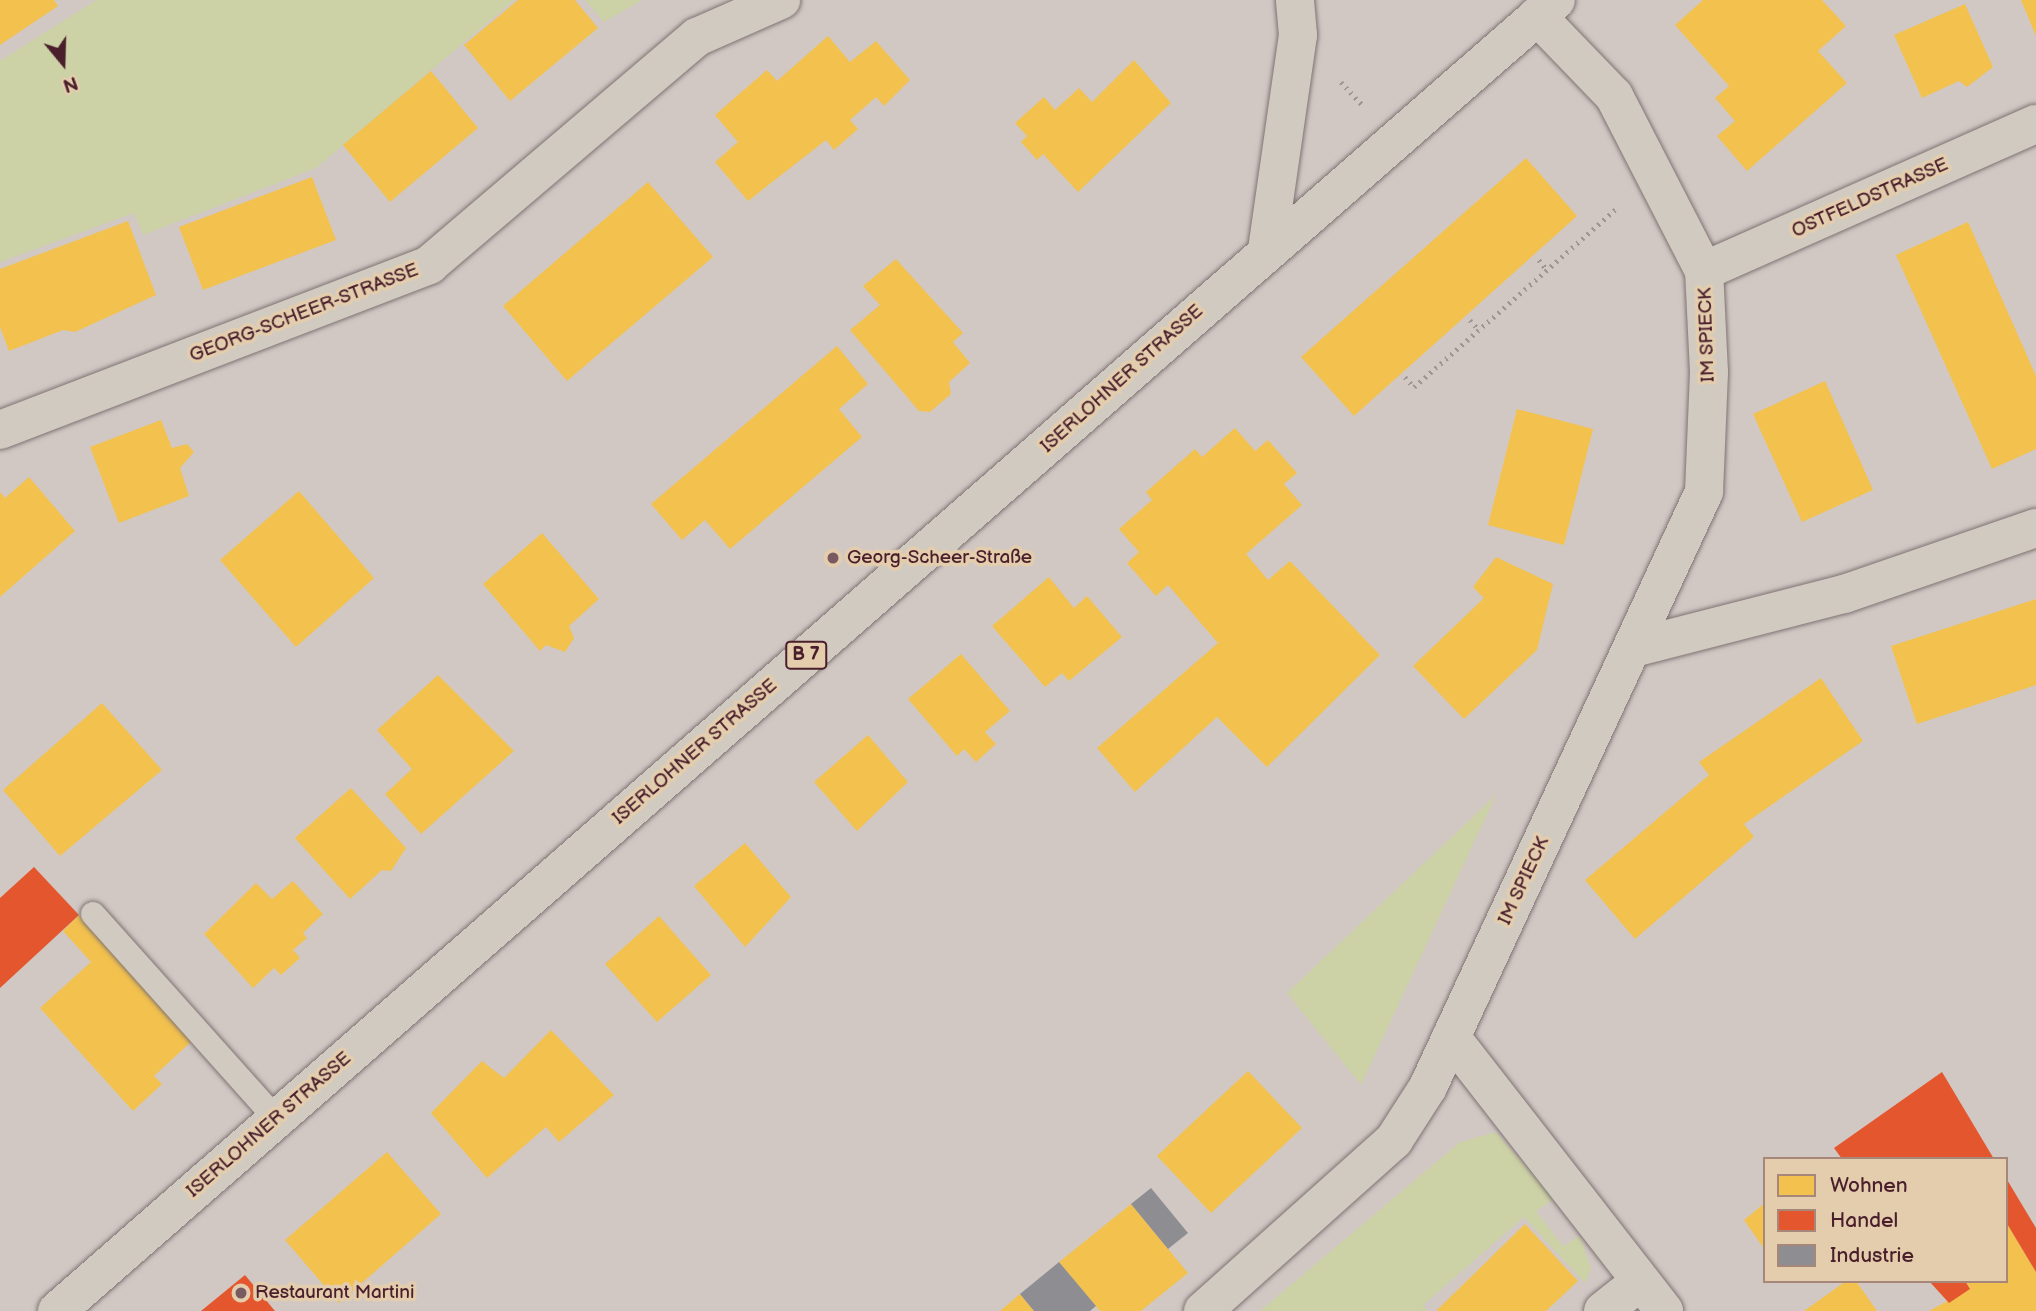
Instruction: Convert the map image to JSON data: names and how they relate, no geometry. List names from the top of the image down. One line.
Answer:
{"streets":{"street":["OSTFELDSTRASSE","GEORG-SCHEER-STRASSE","IM SPIECK","ISERLOHNER STRASSE","B 7"]},"crossings":[["OSTFELDSTRASSE","IM SPIECK"],["IM SPIECK","ISERLOHNER STRASSE"]],"places":["Georg-Scheer-Straße","Restaurant Martini"],"legend":["Wohnen","Handel","Industrie"],"north":"bottom"}
